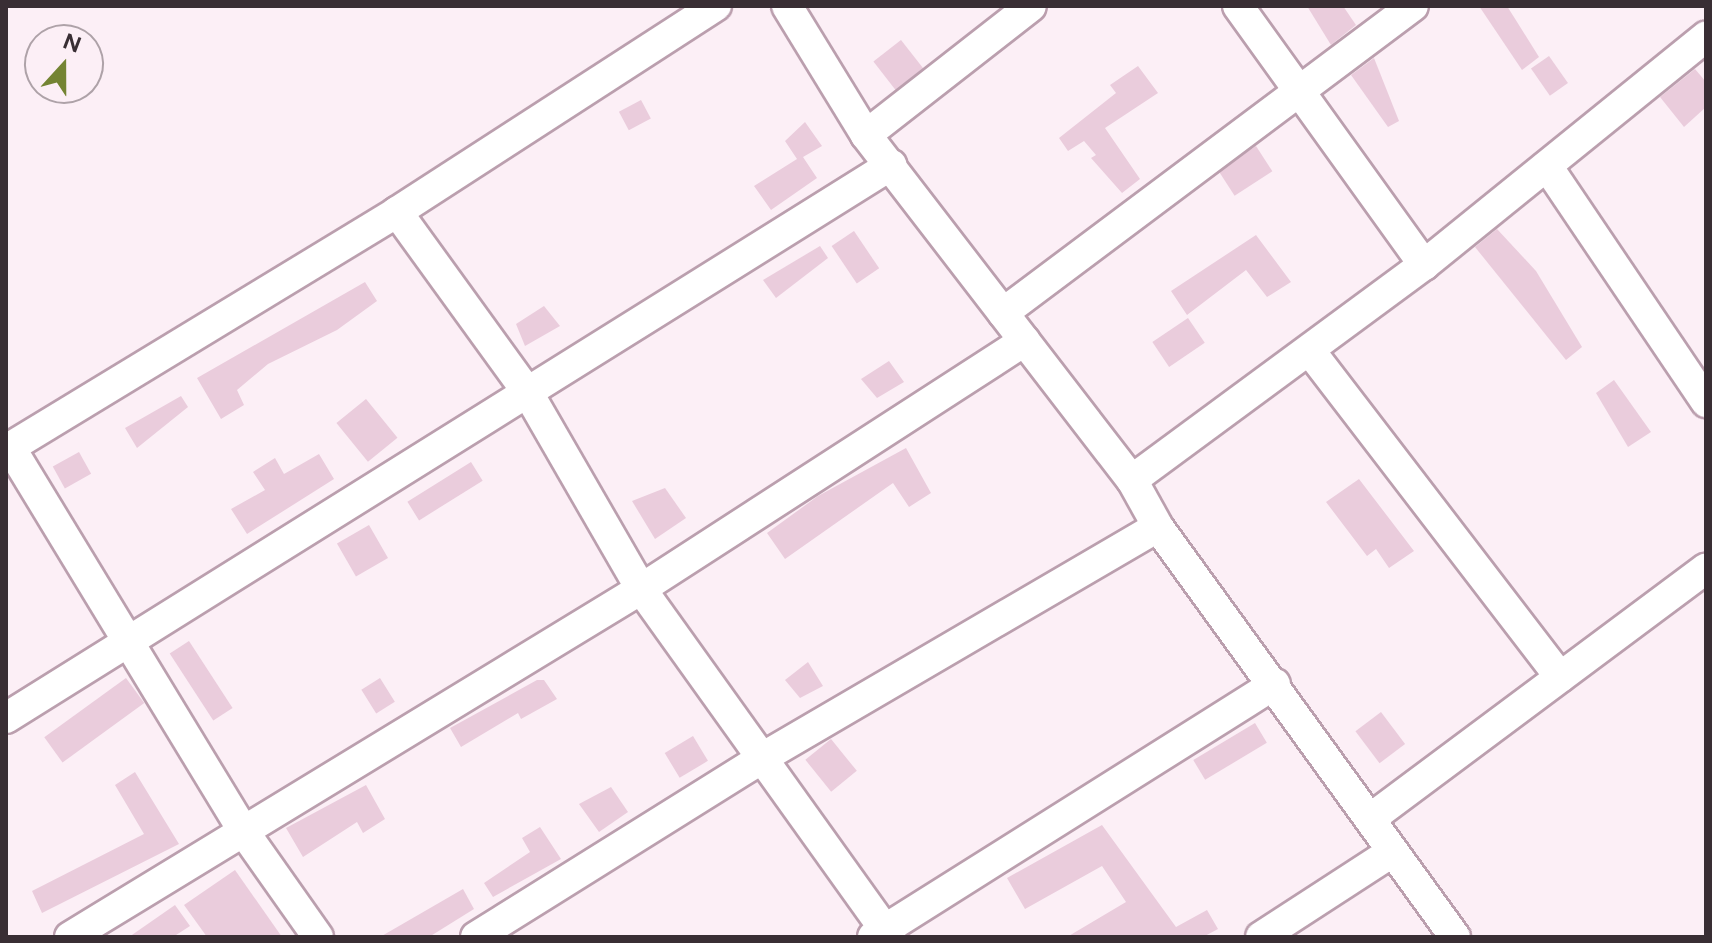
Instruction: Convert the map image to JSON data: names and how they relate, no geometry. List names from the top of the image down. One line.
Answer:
{"north":"top"}
